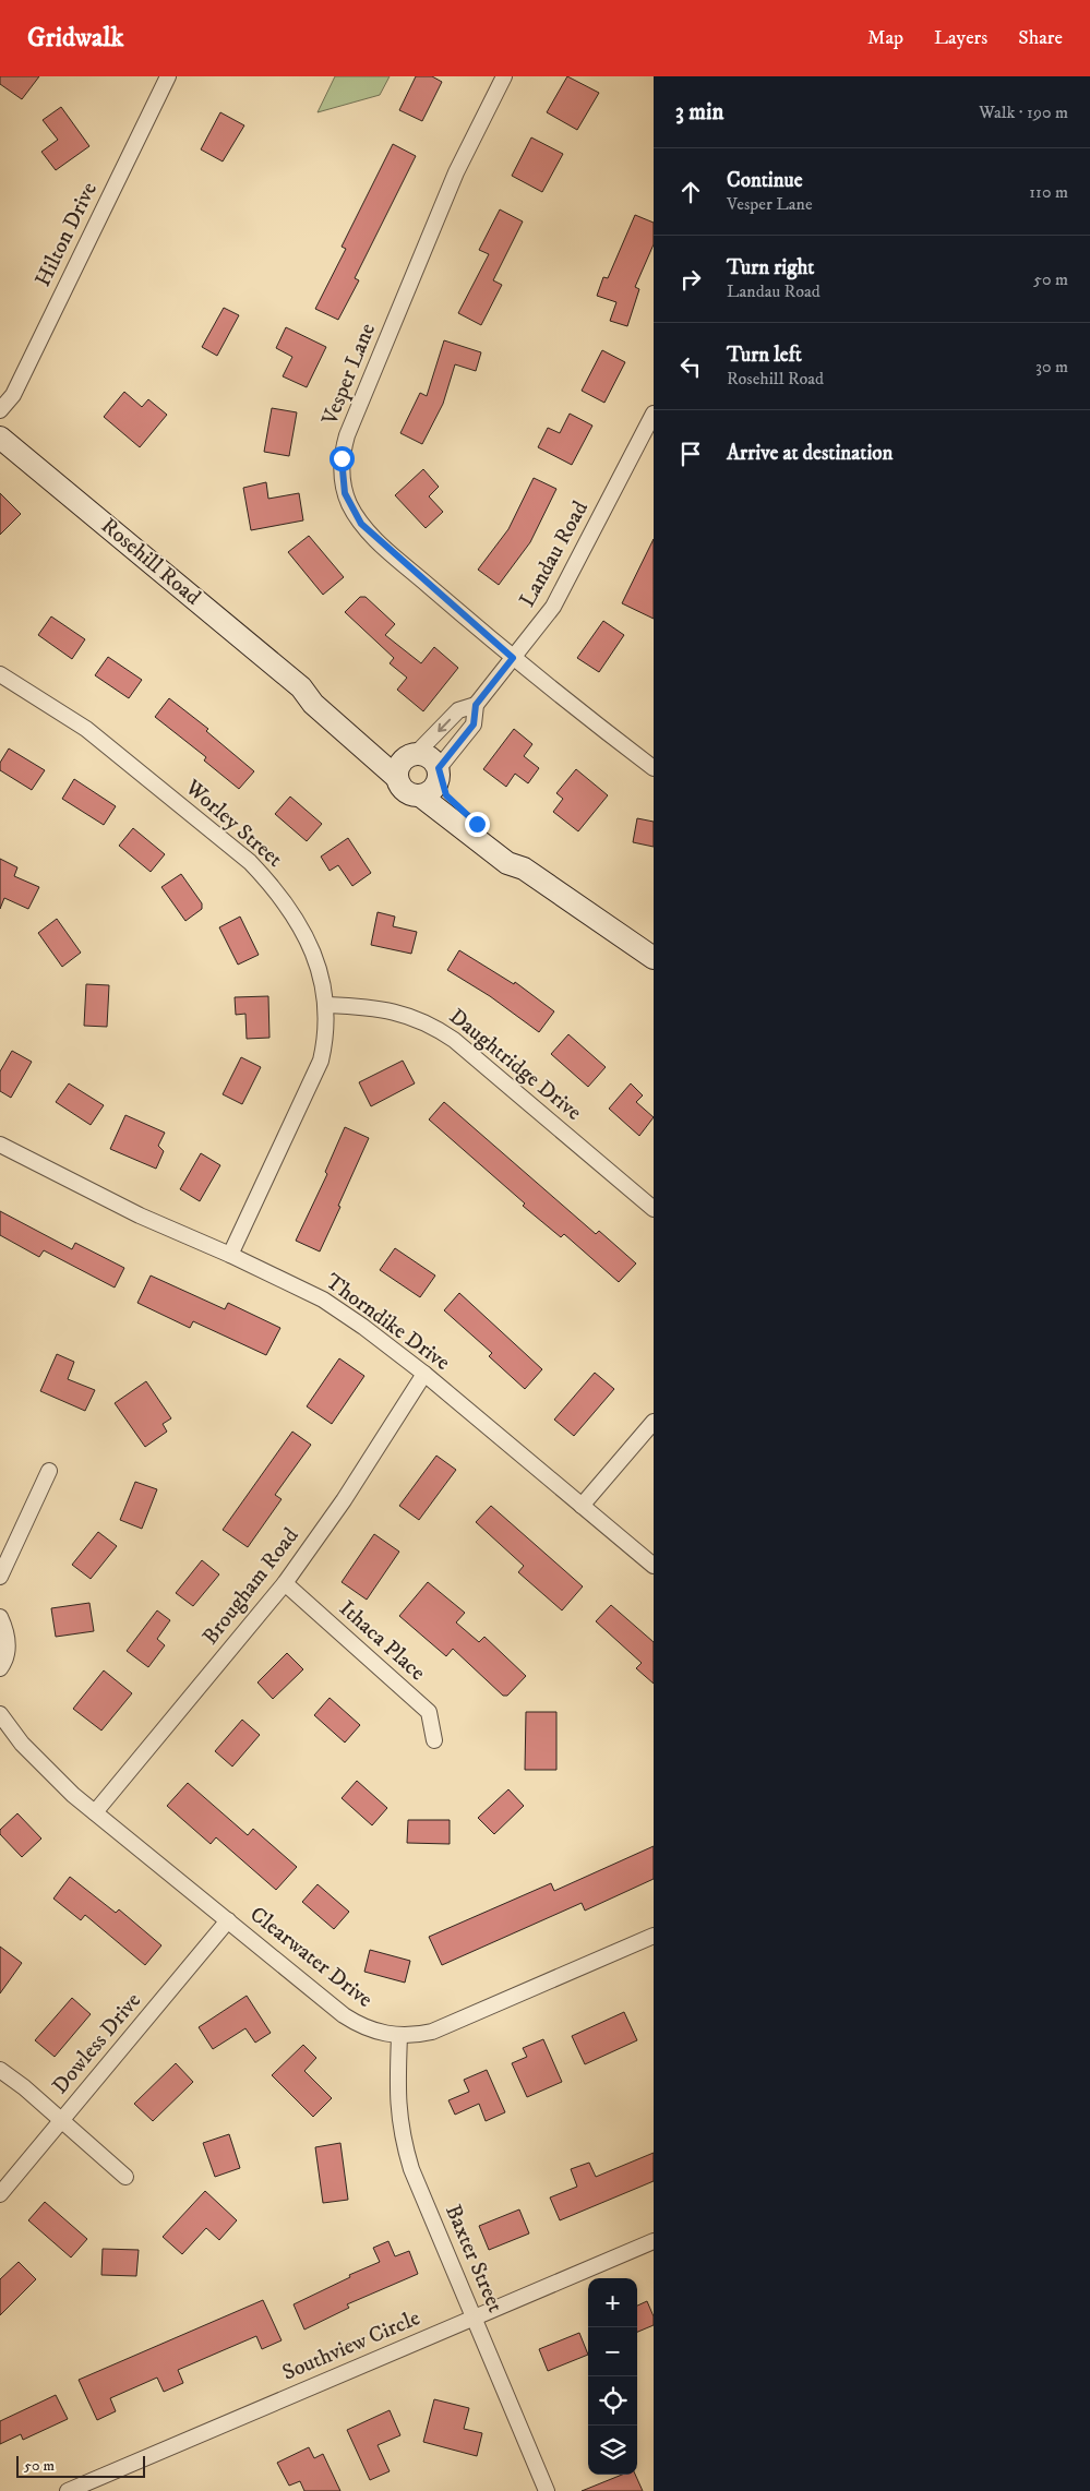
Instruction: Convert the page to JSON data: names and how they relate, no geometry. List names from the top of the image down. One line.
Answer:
{"streets":{"main road":["Rosehill Road"],"street":["Hilton Drive","Vesper Lane","Landau Road","Worley Street","Daughtridge Drive","Thorndike Drive","Brougham Road","Ithaca Place","Clearwater Drive","Dowless Drive","Baxter Street","Southview Circle"]},"crossings":[["Vesper Lane","Landau Road"],["Landau Road","Rosehill Road"],["Worley Street","Daughtridge Drive"],["Worley Street","Thorndike Drive"],["Thorndike Drive","Brougham Road"],["Brougham Road","Ithaca Place"],["Brougham Road","Clearwater Drive"],["Clearwater Drive","Dowless Drive"],["Clearwater Drive","Baxter Street"],["Baxter Street","Southview Circle"]],"scale_bar":"50 m","page":{"header":"Gridwalk","nav":["Map","Layers","Share"],"heading":["3 min","Walk · 190 m"],"list":[["Continue","Vesper Lane","110 m"],["Turn right","Landau Road","50 m"],["Turn left","Rosehill Road","30 m"],"Arrive at destination"],"map_buttons":["+","−"],"scale":"50 m"}}
